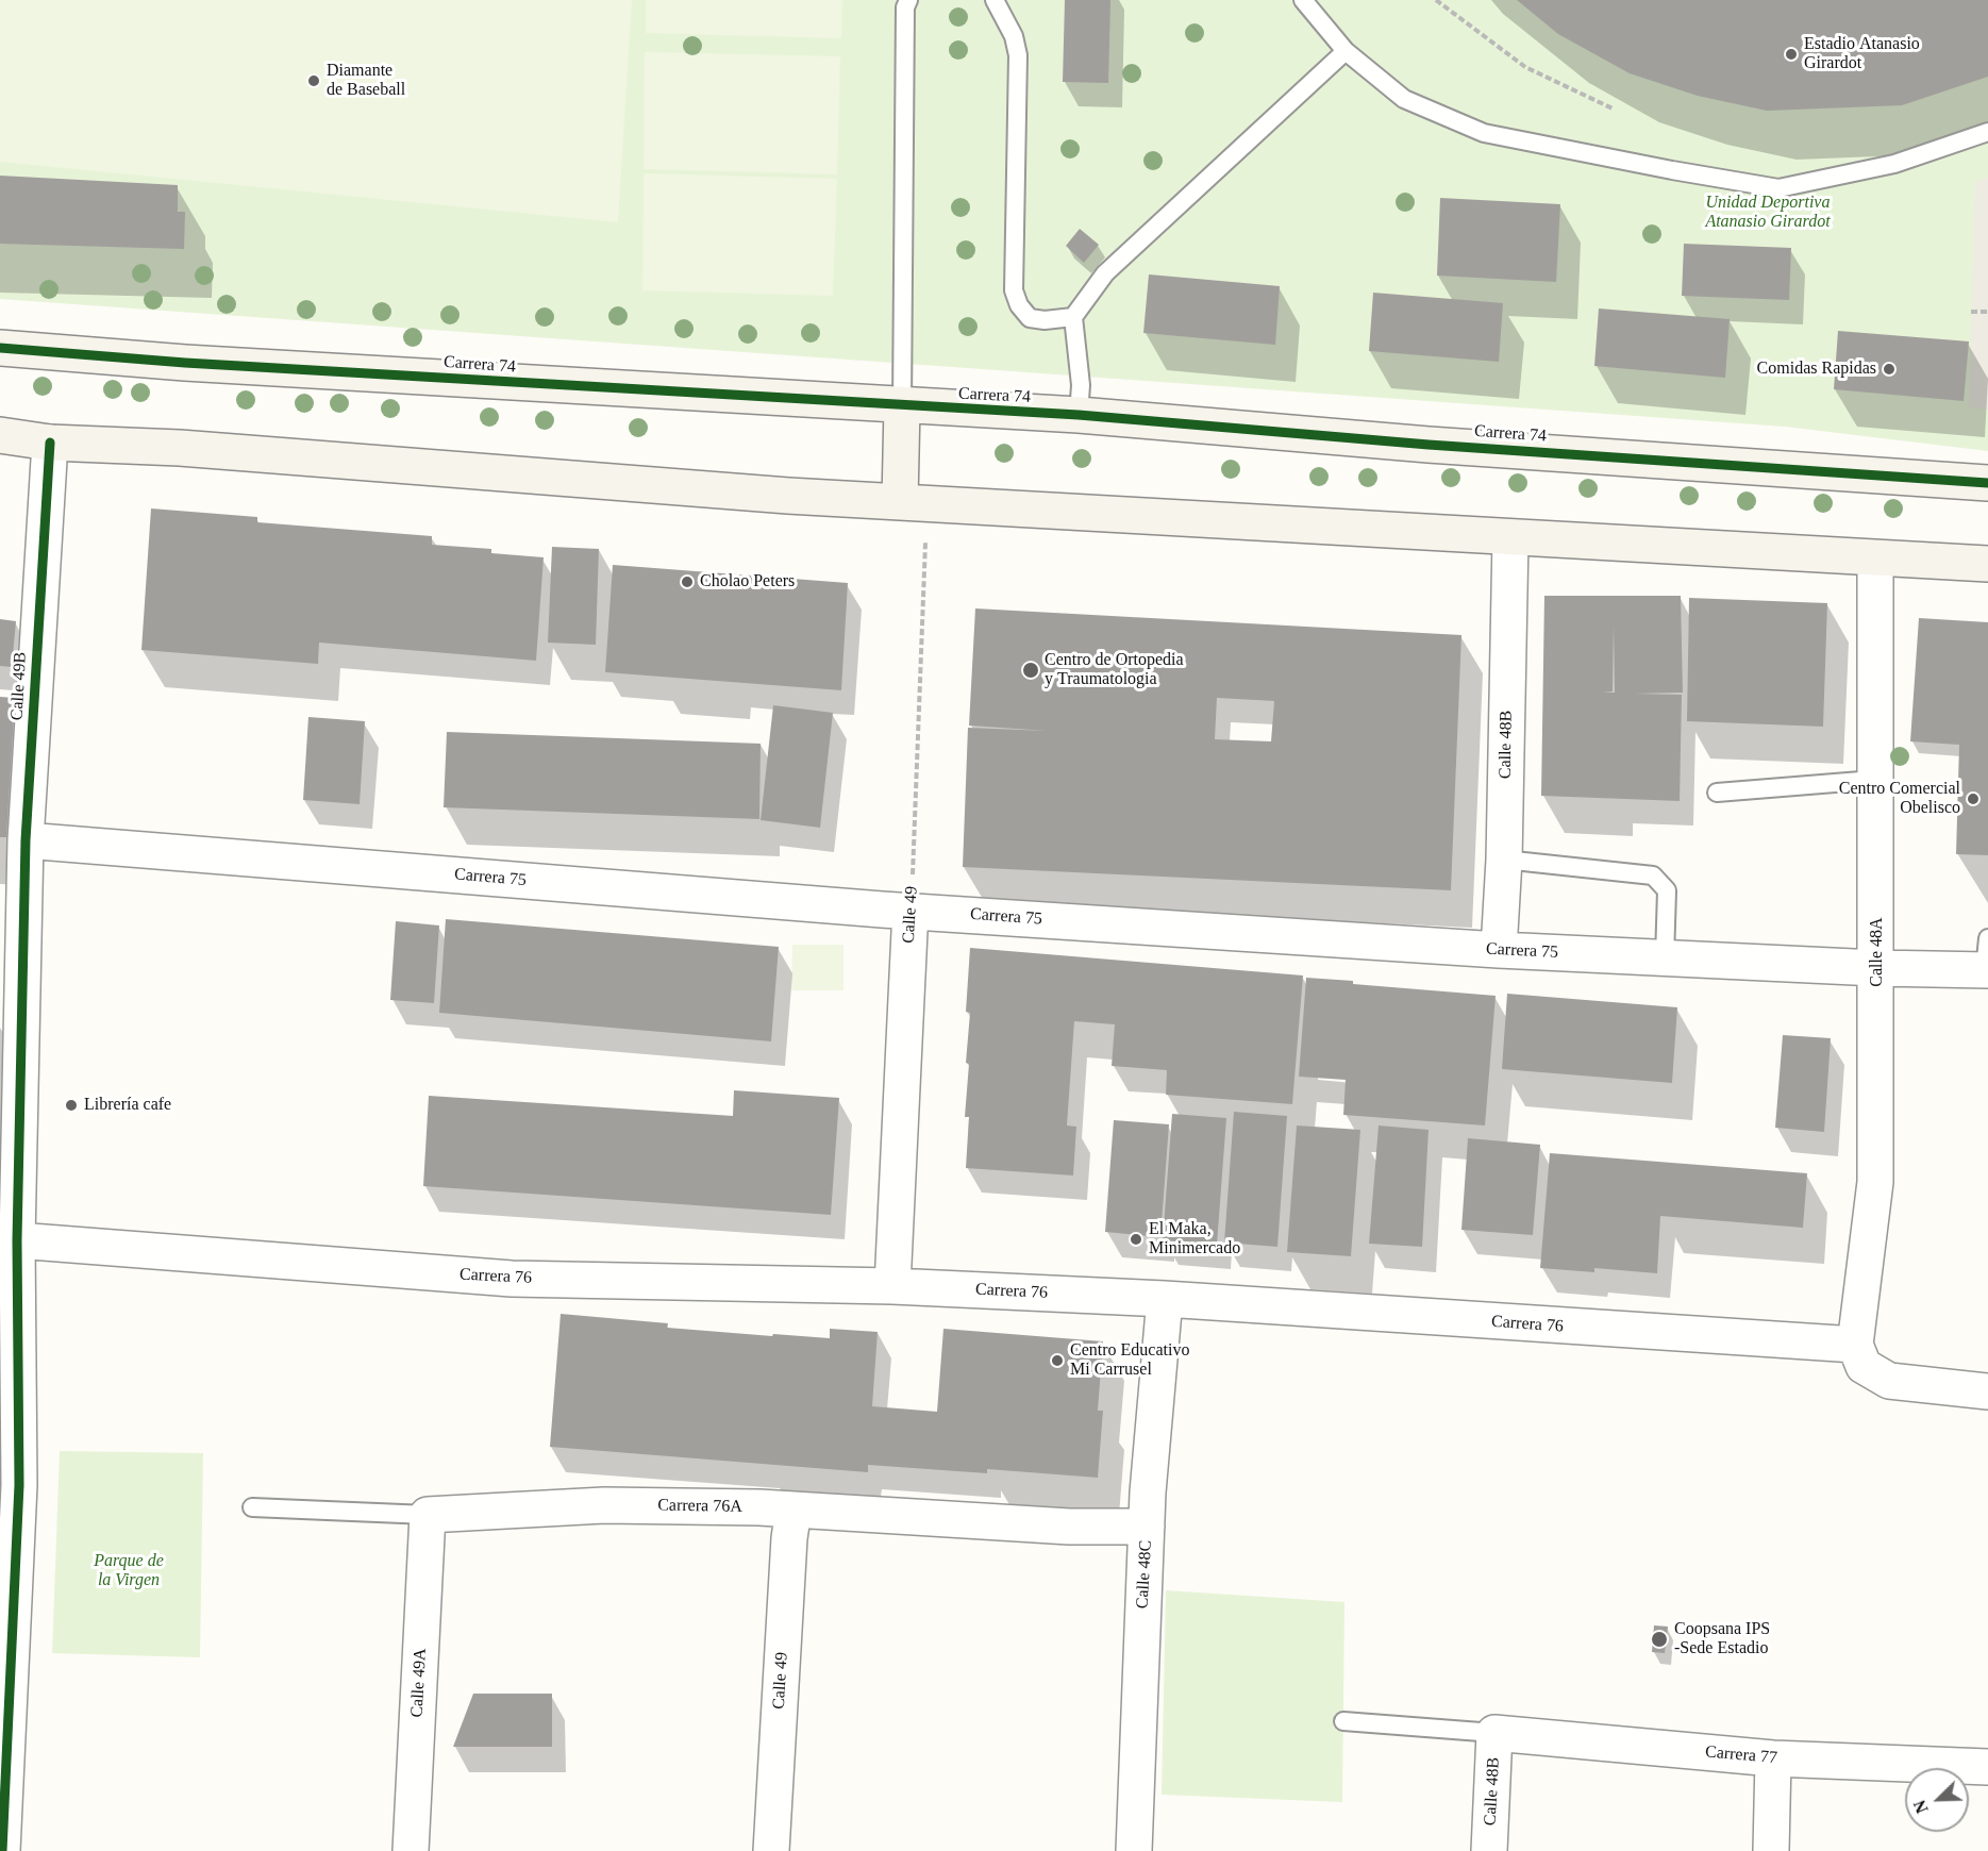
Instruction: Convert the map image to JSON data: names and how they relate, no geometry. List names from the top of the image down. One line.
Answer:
{"streets":{"main road":["Carrera 74"],"street":["Calle 49B","Calle 48B","Carrera 75","Calle 49","Calle 48A","Carrera 76","Carrera 76A","Calle 48C","Calle 49A","Carrera 77"]},"crossings":[["Calle 49B","Carrera 75"],["Calle 49B","Carrera 76"],["Calle 48B","Carrera 75"],["Calle 48B","Carrera 77"],["Carrera 75","Calle 49"],["Carrera 75","Calle 48A"],["Calle 49","Carrera 76"],["Calle 49","Carrera 76A"],["Calle 48A","Carrera 76"],["Carrera 76","Calle 48C"],["Carrera 76A","Calle 48C"],["Carrera 76A","Calle 49A"]],"parks":["Unidad Deportiva Atanasio Girardot","Parque de la Virgen"],"places":["Estadio Atanasio Girardot","Diamante de Baseball","Comidas Rapidas","Cholao Peters","Centro de Ortopedia y Traumatologia","Centro Comercial Obelisco","Librería cafe","El Maka, Minimercado","Centro Educativo Mi Carrusel","Coopsana IPS -Sede Estadio"],"north":"bottom left"}
